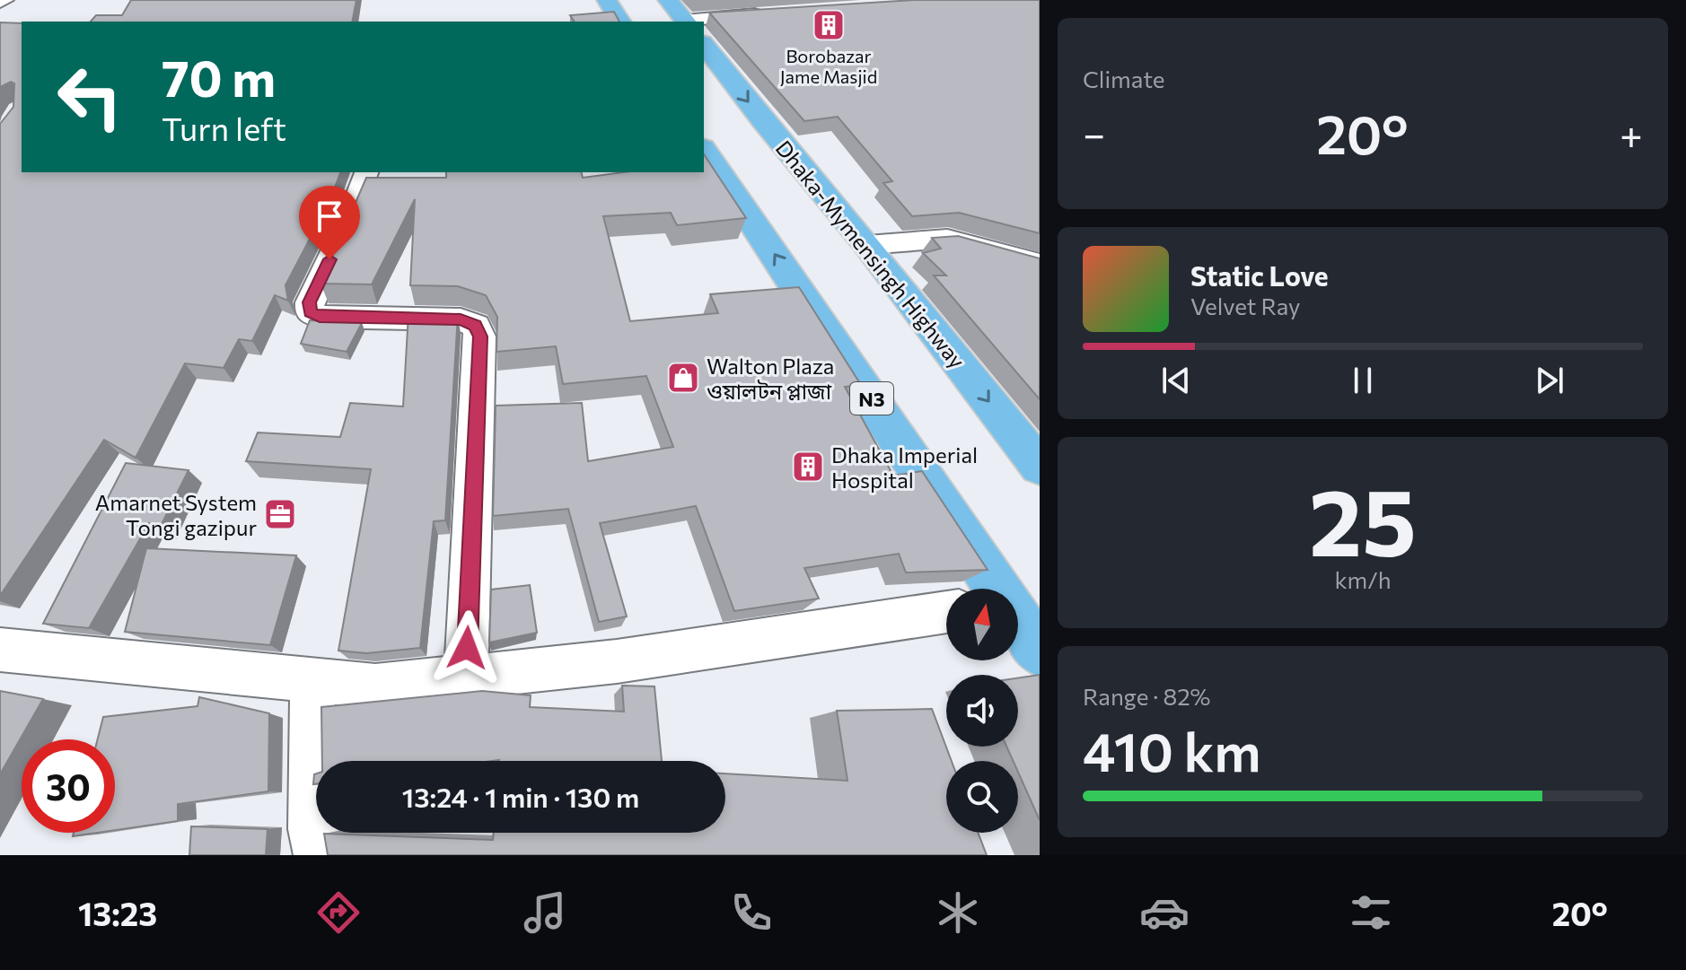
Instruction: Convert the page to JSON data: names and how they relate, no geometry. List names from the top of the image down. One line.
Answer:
{"streets":{"highway":["Dhaka-Mymensingh Highway","N3"]},"places":{"building":["Borobazar Jame Masjid","Dhaka Imperial Hospital"],"shop":["Walton Plaza ওয়ালটন প্লাজা"],"office":["Amarnet System Tongi gazipur"]},"north":"top","page":{"tile":["Climate",["25","km/h"],["Range · 82%","410 km"]],"turn":["70 m","Turn left"],"heat":["−","20°","+"],"song":["Static Love","Velvet Ray"],"limit":"30","trip":"13:24 · 1 min · 130 m","tabs":["13:23","20°"]}}
